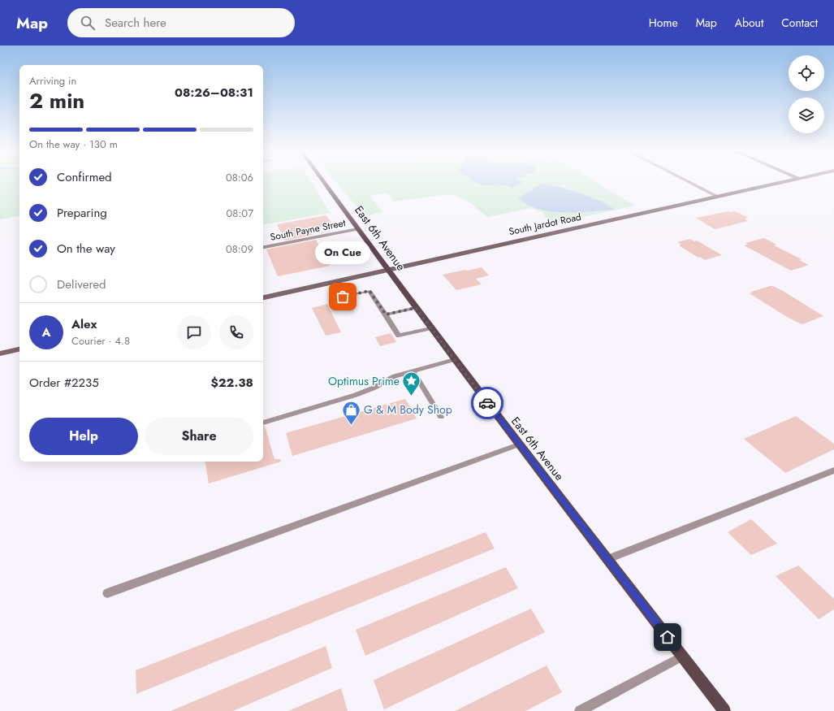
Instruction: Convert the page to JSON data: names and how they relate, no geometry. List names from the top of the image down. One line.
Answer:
{"streets":{"main road":["South Jardot Road","East 6th Avenue"],"lane":["South Payne Street"]},"crossings":[["South Jardot Road","East 6th Avenue"],["South Payne Street","East 6th Avenue"]],"places":{"other":["On Cue"],"place":["Optimus Prime"],"shop":["G & M Body Shop"]},"page":{"header":"Map","search":"Search here","nav":["Home","Map","About","Contact"],"heading":["2 min","Arriving in","08:26–08:31"],"panel":["Alex","Courier · 4.8","Order #2235","$22.38"],"bar":"On the way · 130 m","list":[["Confirmed","08:06"],["Preparing","08:07"],["On the way","08:09"],"Delivered"],"bubble":"On Cue","round":"A","buttons":["Help","Share"]}}
